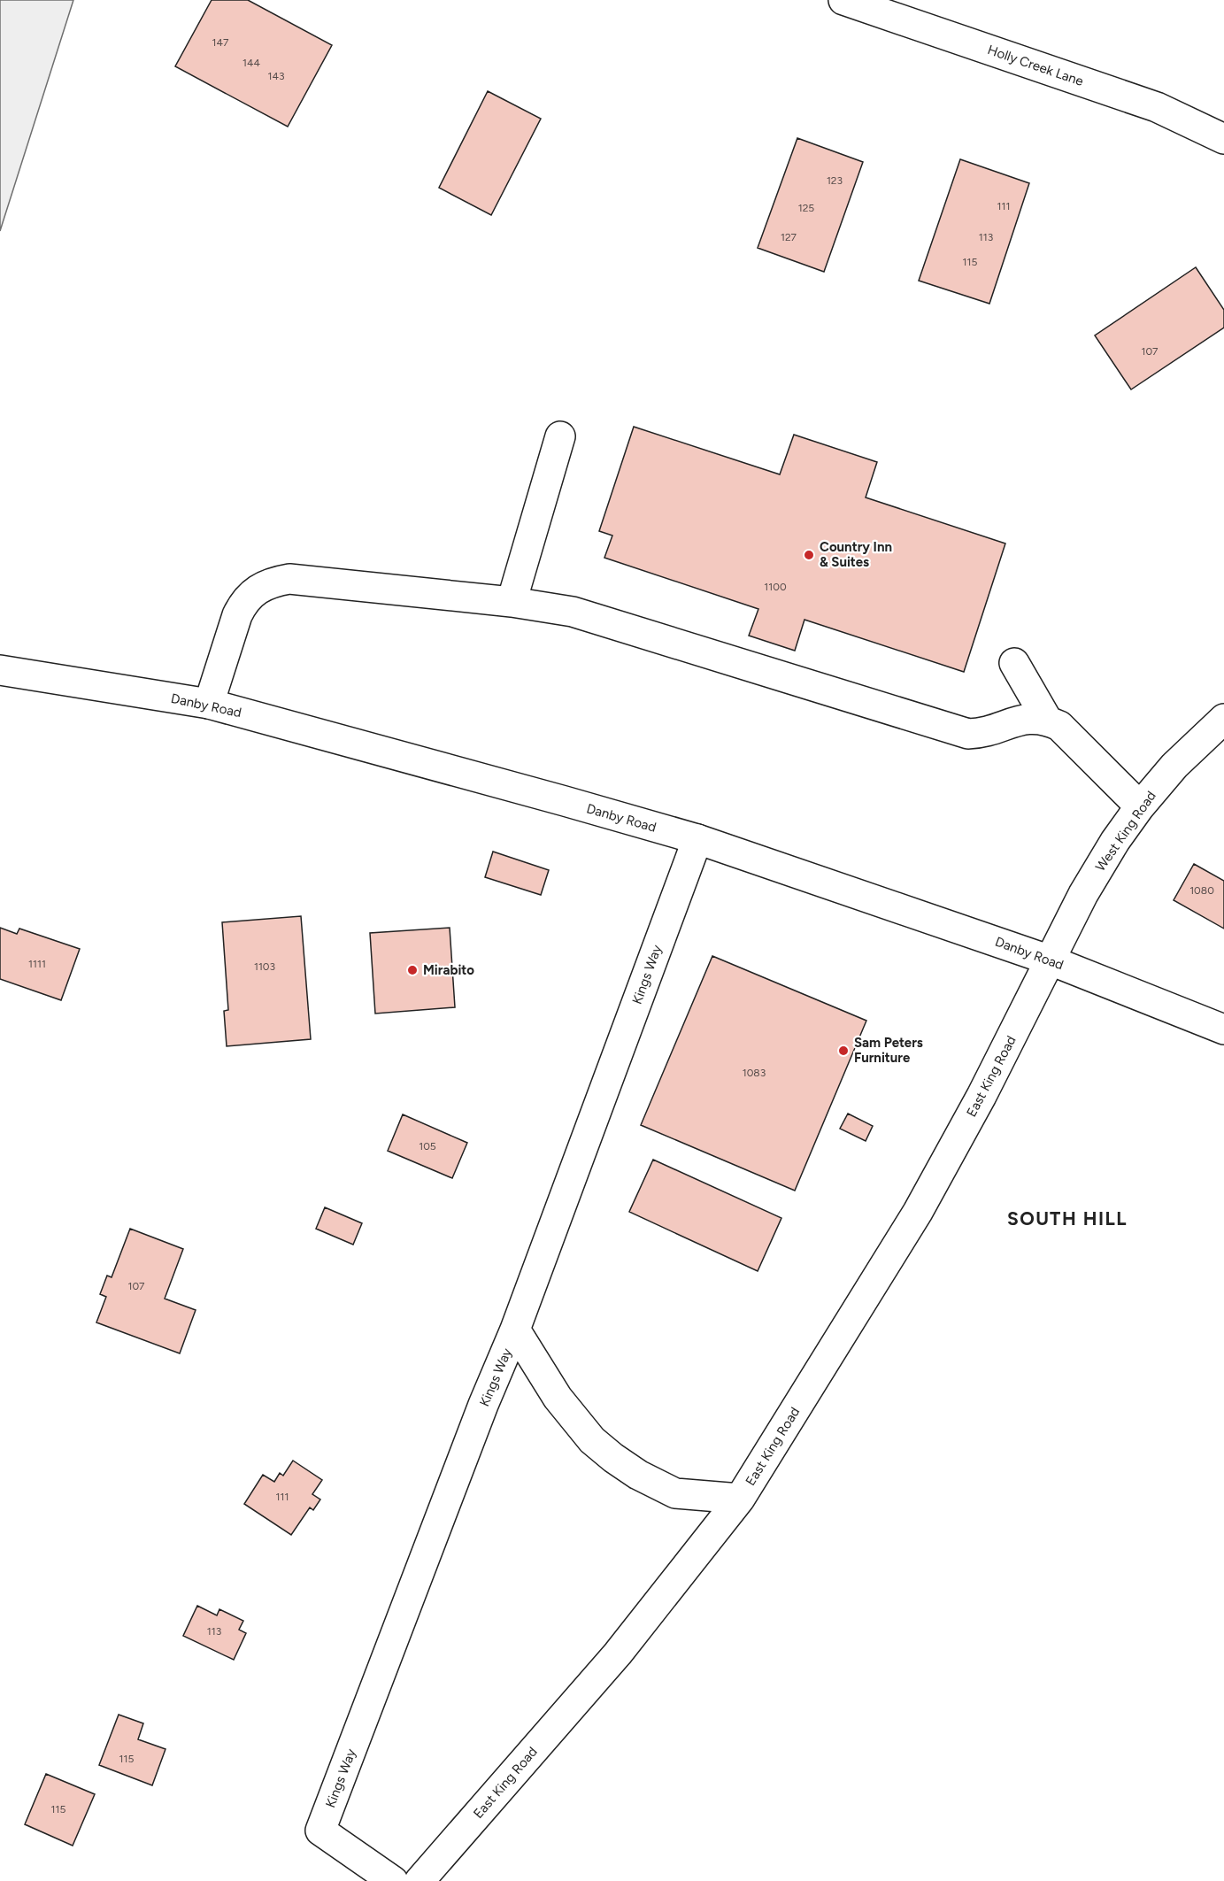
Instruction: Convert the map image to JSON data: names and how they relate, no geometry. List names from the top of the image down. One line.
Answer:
{"streets":{"street":["Holly Creek Lane","Danby Road","West King Road","Kings Way","East King Road"]},"crossings":[["Danby Road","West King Road"],["Danby Road","Kings Way"],["Danby Road","East King Road"],["West King Road","East King Road"]],"districts":["SOUTH HILL"],"places":["Country Inn & Suites","Mirabito","Sam Peters Furniture"],"house_numbers":["147","144","143","123","111","125","127","113","115","107","1100","1080","1111","1103","1083","105","107","111","113","115","115"]}
